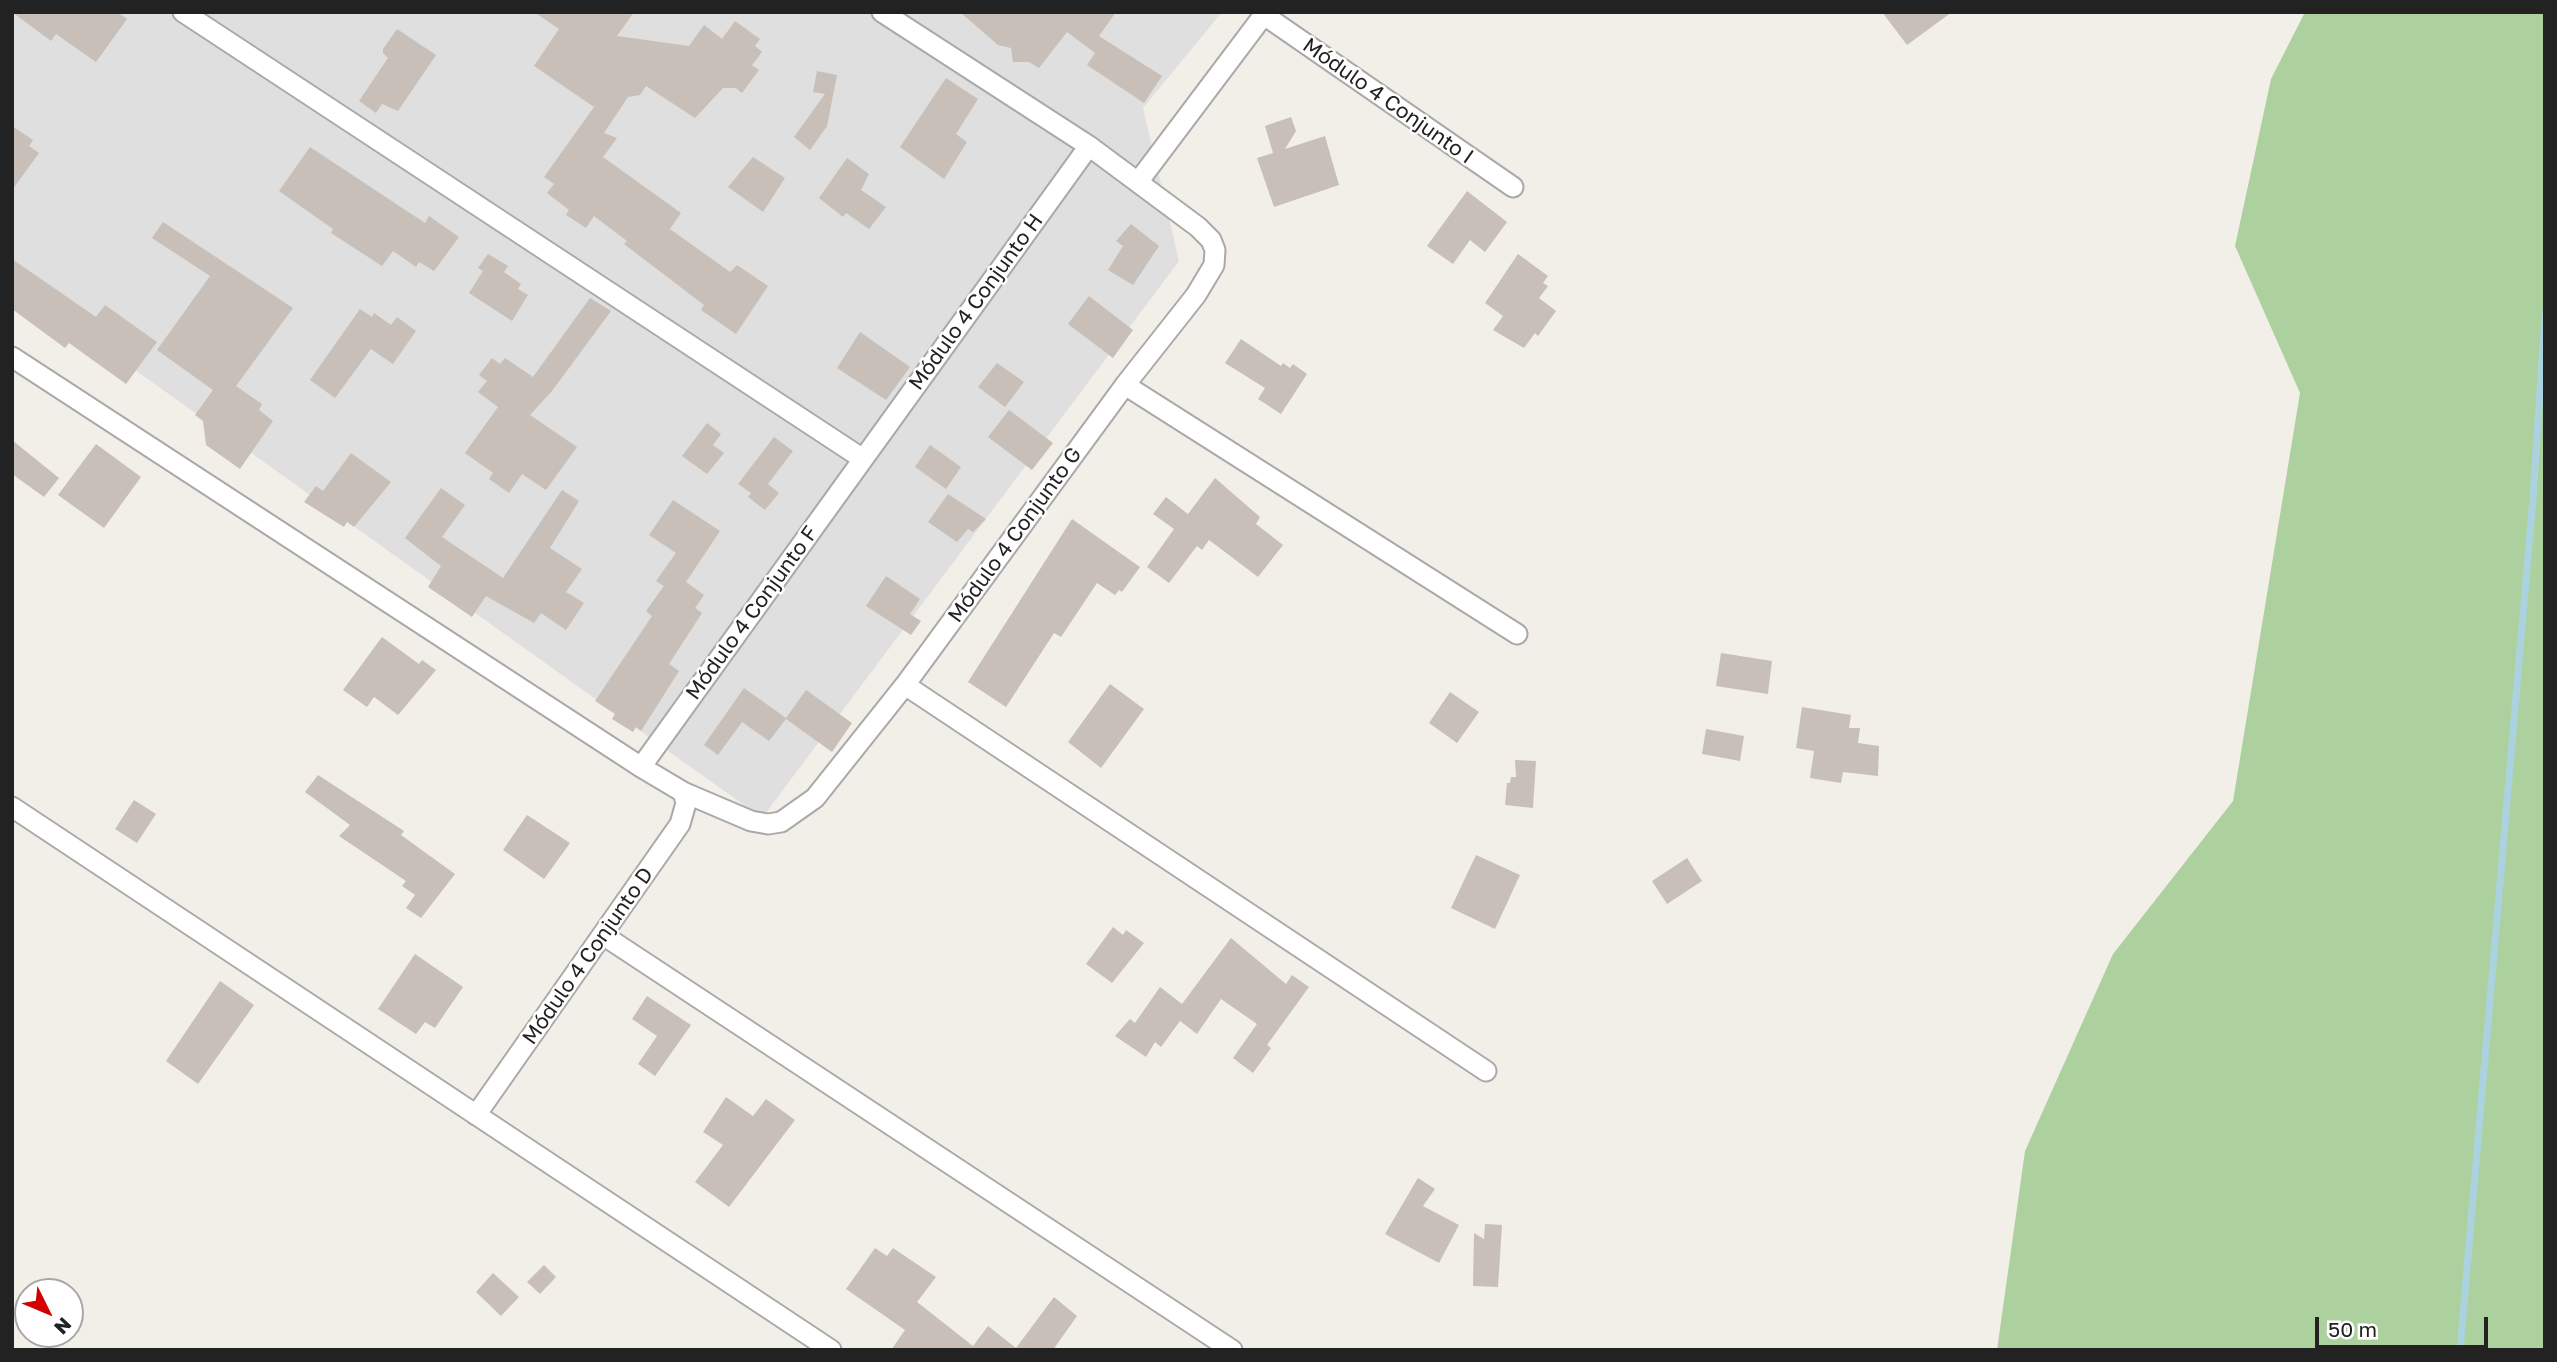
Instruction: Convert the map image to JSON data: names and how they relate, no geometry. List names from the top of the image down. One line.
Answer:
{"streets":{"street":["Módulo 4 Conjunto I","Módulo 4 Conjunto H","Módulo 4 Conjunto G","Módulo 4 Conjunto F","Módulo 4 Conjunto D"]},"crossings":[["Módulo 4 Conjunto H","Módulo 4 Conjunto F"],["Módulo 4 Conjunto G","Módulo 4 Conjunto F"],["Módulo 4 Conjunto G","Módulo 4 Conjunto D"]],"scale_bar":"50 m","north":"bottom right"}
